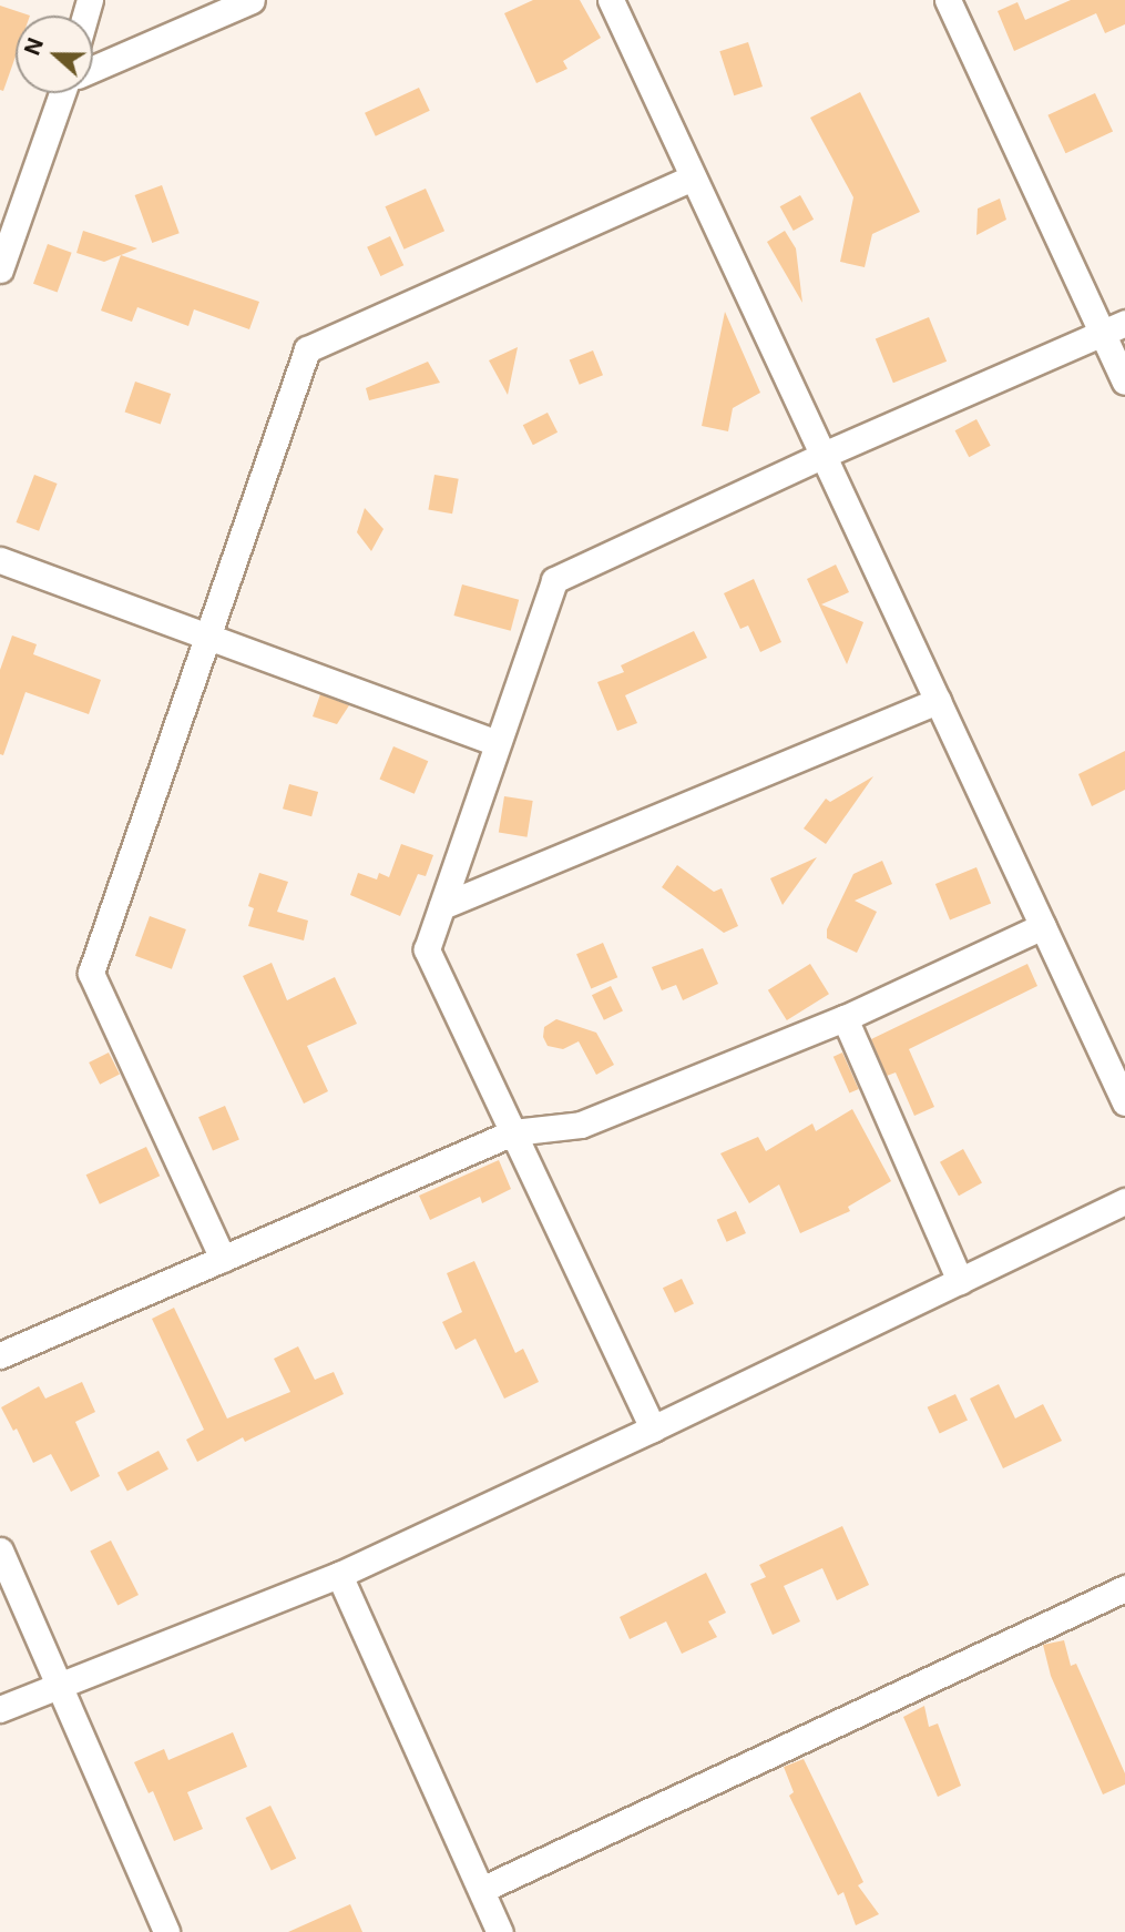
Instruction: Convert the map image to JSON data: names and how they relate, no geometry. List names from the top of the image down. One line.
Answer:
{"north":"left"}
